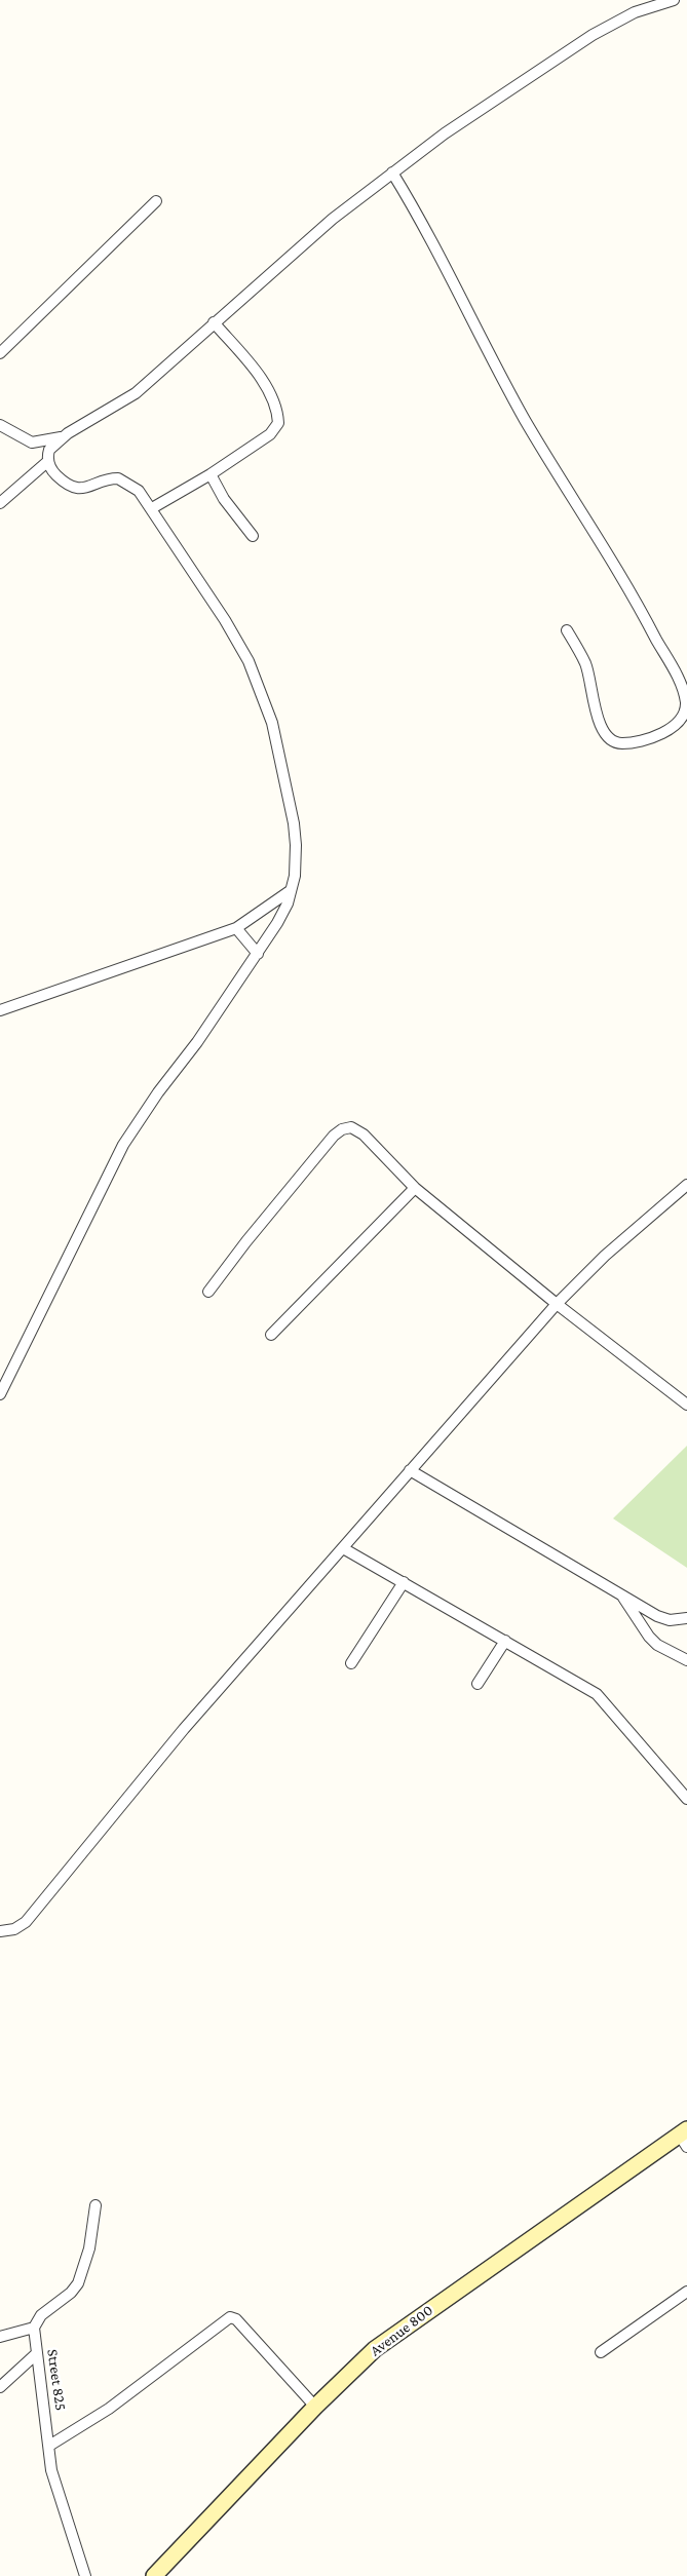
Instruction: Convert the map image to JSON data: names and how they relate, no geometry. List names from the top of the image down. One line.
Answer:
{"streets":{"main road":["Avenue 800"],"street":["Street 825"]}}
